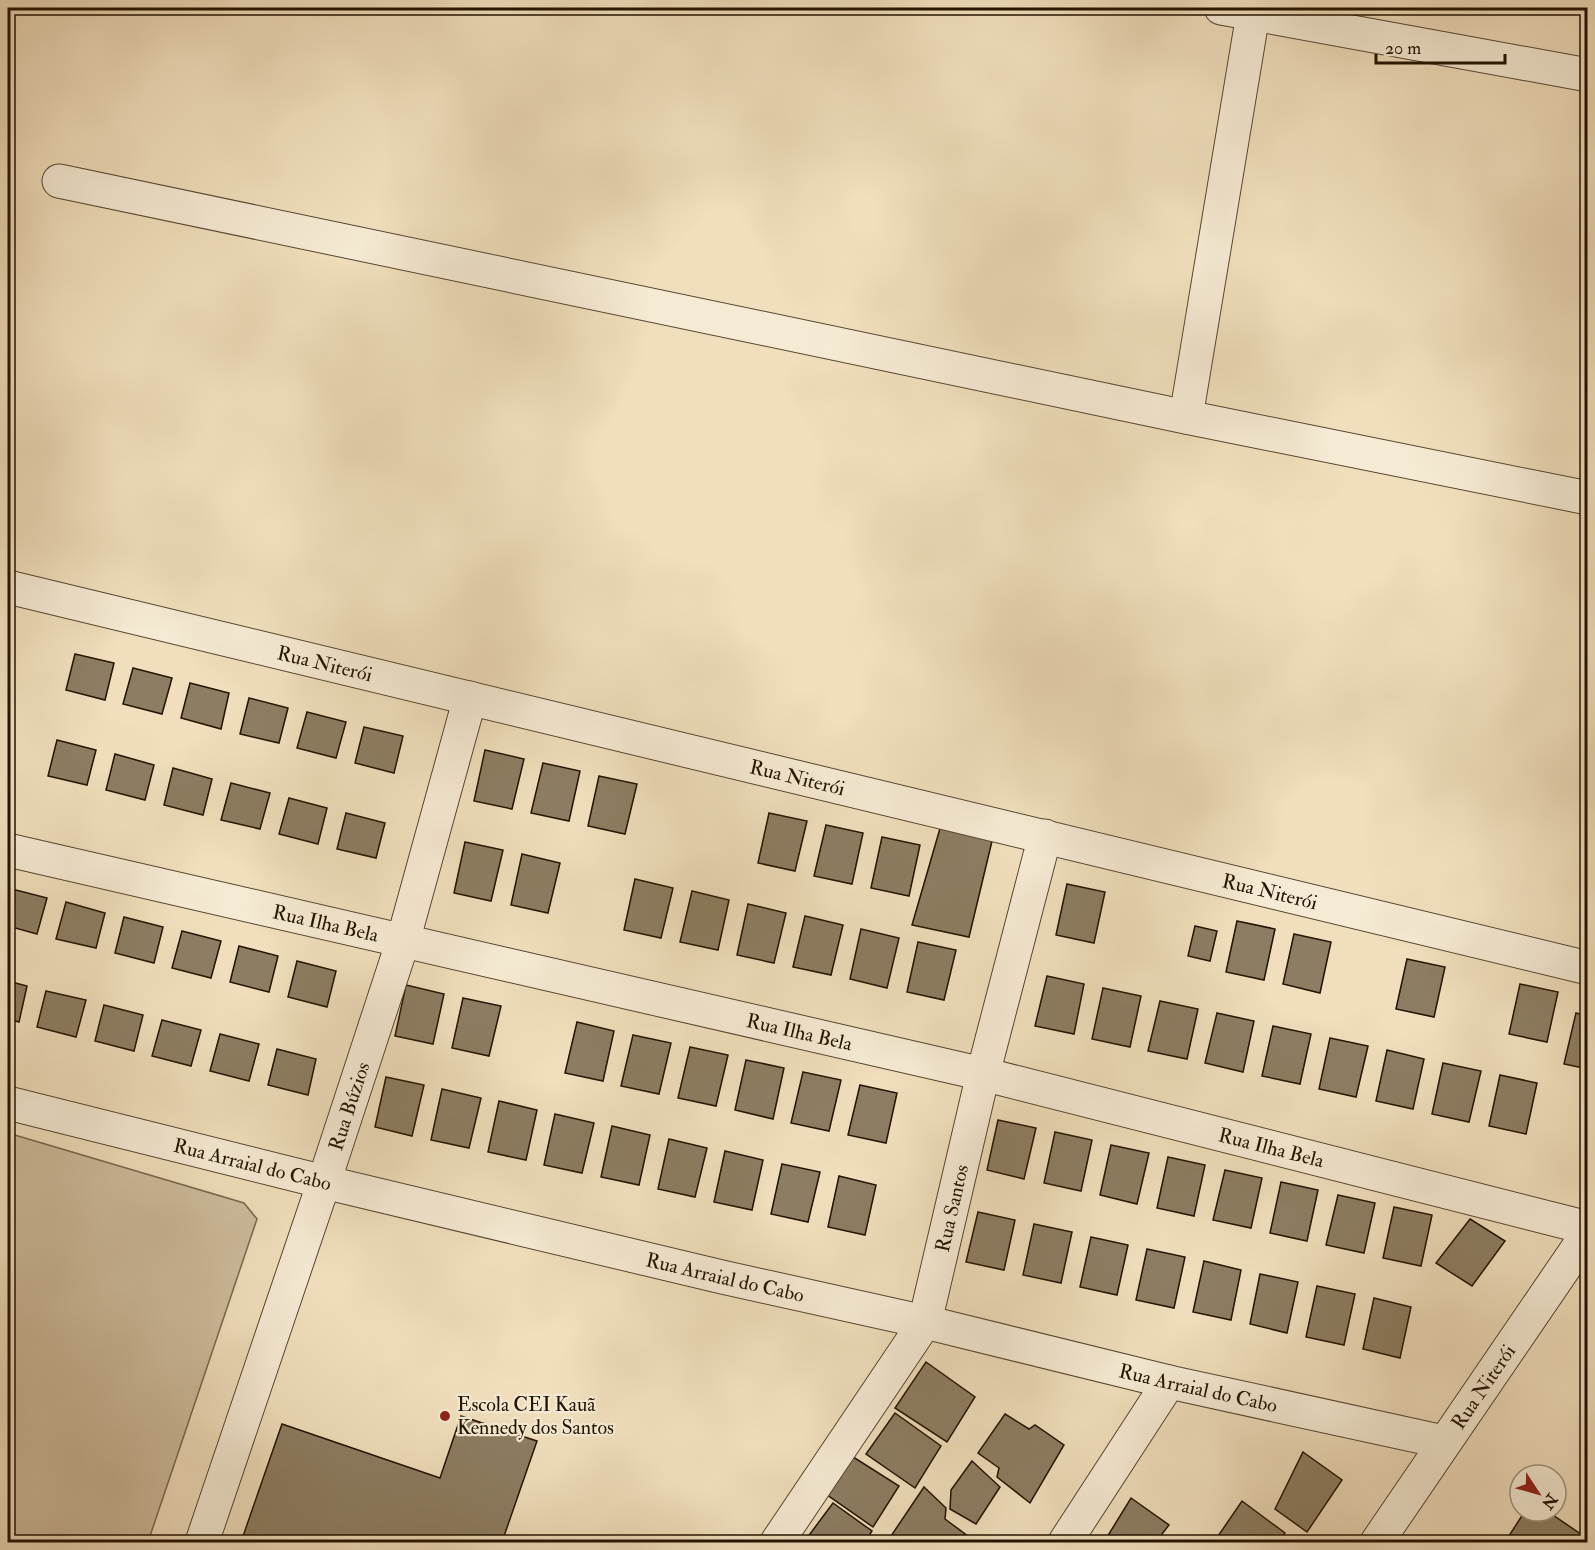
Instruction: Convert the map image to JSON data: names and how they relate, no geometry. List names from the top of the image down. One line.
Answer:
{"streets":{"street":["Rua Niterói","Rua Ilha Bela","Rua Búzios","Rua Arraial do Cabo","Rua Santos"]},"crossings":[["Rua Niterói","Rua Búzios"],["Rua Niterói","Rua Arraial do Cabo"],["Rua Niterói","Rua Santos"],["Rua Ilha Bela","Rua Búzios"],["Rua Ilha Bela","Rua Santos"],["Rua Búzios","Rua Arraial do Cabo"],["Rua Arraial do Cabo","Rua Santos"]],"places":["Escola CEI Kauã Kennedy dos Santos"],"scale_bar":"20 m","north":"bottom right"}
